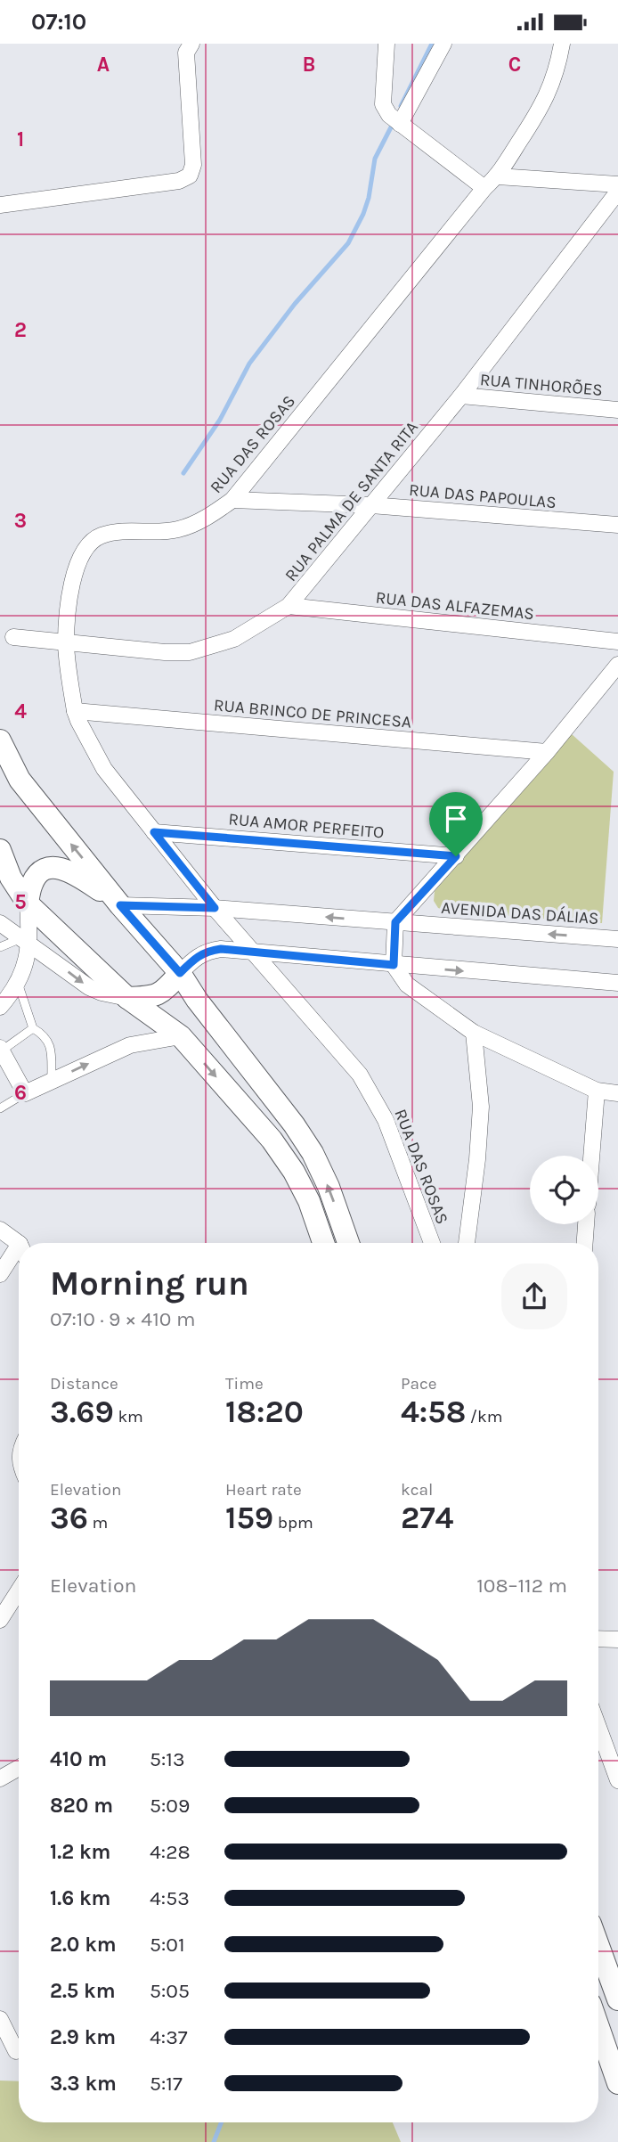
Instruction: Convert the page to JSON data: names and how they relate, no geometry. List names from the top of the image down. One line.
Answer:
{"streets":{"street":["RUA TINHORÕES","RUA DAS ROSAS","RUA DAS PAPOULAS","RUA PALMA DE SANTA RITA","RUA DAS ALFAZEMAS","RUA BRINCO DE PRINCESA","RUA AMOR PERFEITO","AVENIDA DAS DÁLIAS"]},"crossings":[["RUA TINHORÕES","RUA PALMA DE SANTA RITA"],["RUA DAS ROSAS","RUA DAS PAPOULAS"],["RUA DAS ROSAS","RUA PALMA DE SANTA RITA"],["RUA DAS ROSAS","RUA BRINCO DE PRINCESA"],["RUA DAS ROSAS","RUA AMOR PERFEITO"],["RUA DAS ROSAS","AVENIDA DAS DÁLIAS"],["RUA DAS PAPOULAS","RUA PALMA DE SANTA RITA"],["RUA PALMA DE SANTA RITA","RUA DAS ALFAZEMAS"]],"page":{"status":"07:10","heading":["Morning run","07:10 · 9 × 410 m"],"stats":[["Distance","3.69 km"],["Time","18:20"],["Pace","4:58 /km"],["Elevation","36 m"],["Heart rate","159 bpm"],["kcal","274"]],"chart":["Elevation","108–112 m"],"list":[{"name":"410 m","note":"5:13"},{"name":"820 m","note":"5:09"},{"name":"1.2 km","note":"4:28"},{"name":"1.6 km","note":"4:53"},{"name":"2.0 km","note":"5:01"},{"name":"2.5 km","note":"5:05"},{"name":"2.9 km","note":"4:37"},{"name":"3.3 km","note":"5:17"}]},"grid":{"columns":["A","B","C"],"rows":["1","2","3","4","5","6"]}}
